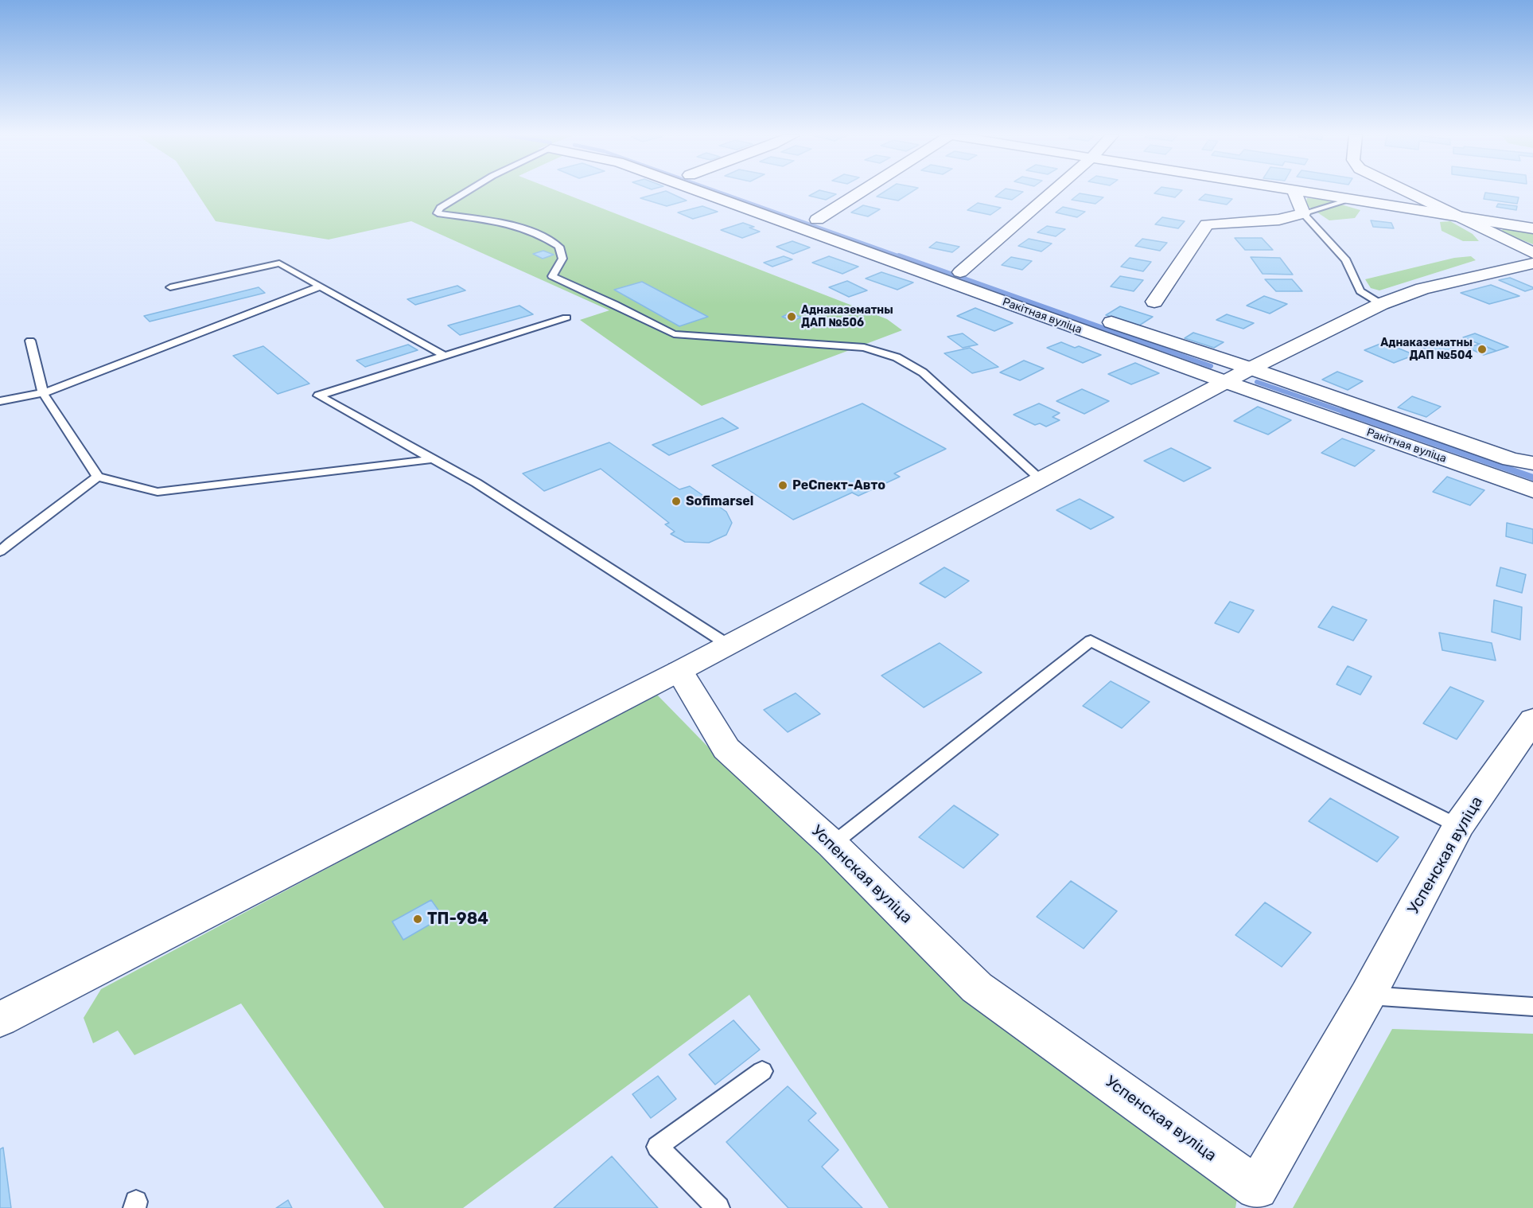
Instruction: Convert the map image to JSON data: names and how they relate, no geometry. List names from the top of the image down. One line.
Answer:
{"streets":{"street":["Ракітная вуліца","Успенская вуліца"]},"places":["Аднаказематны ДАП №506","Аднаказематны ДАП №504","РеСпект-Авто","Sofimarsel","ТП-984"]}
